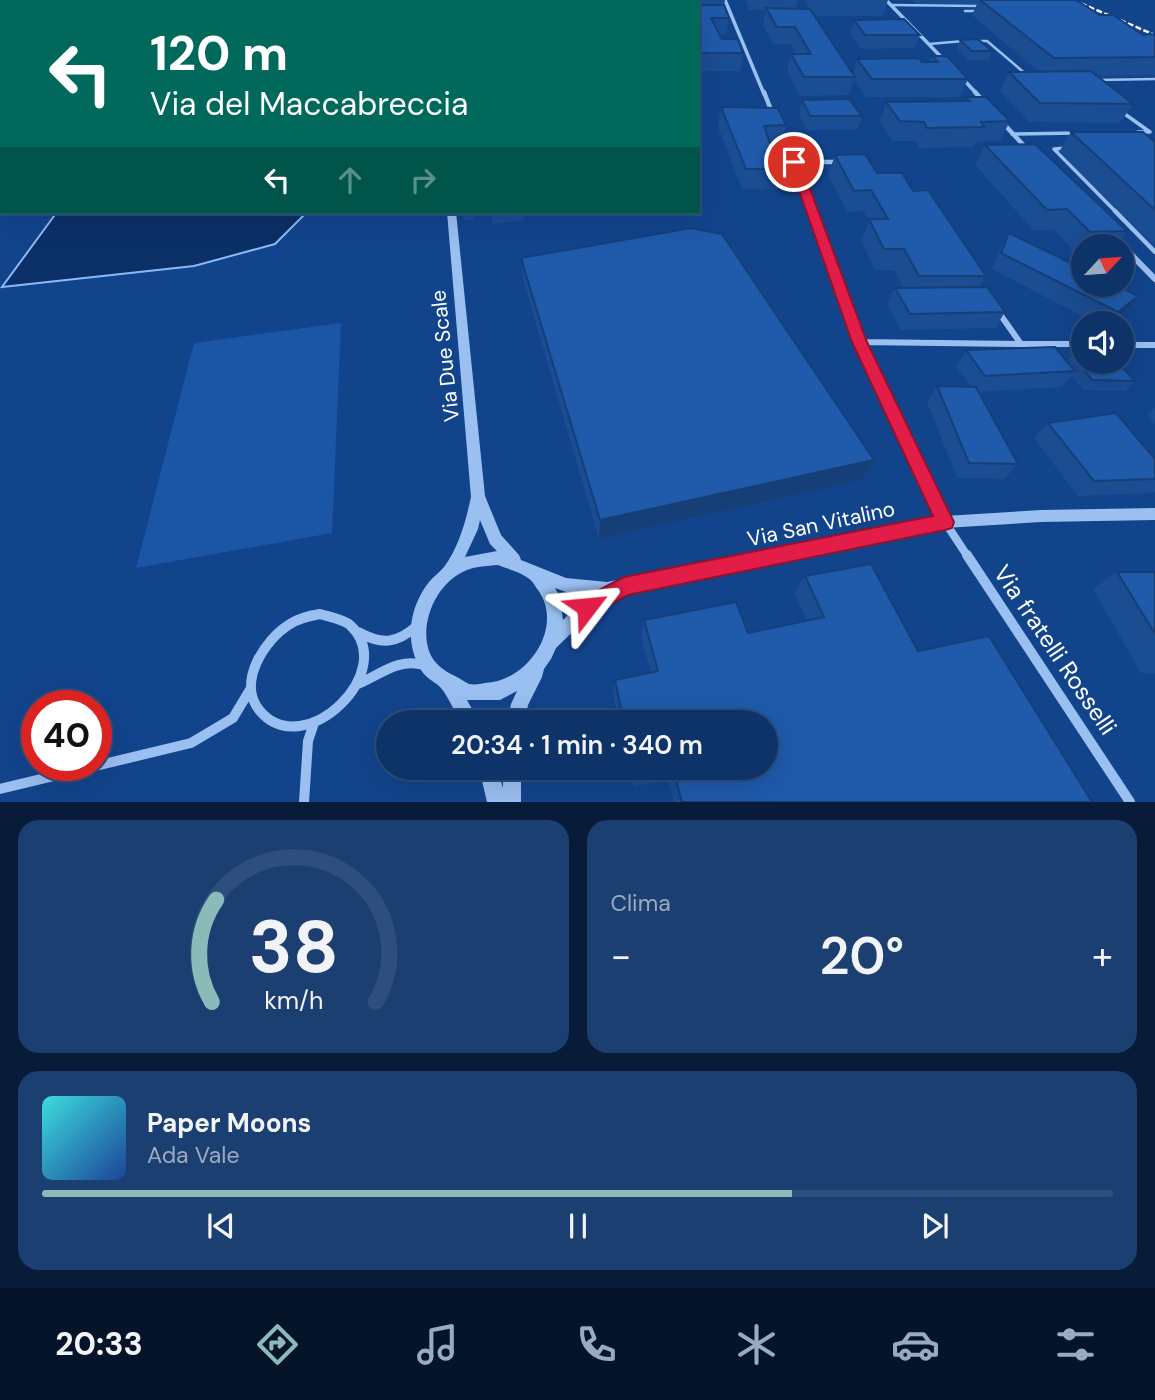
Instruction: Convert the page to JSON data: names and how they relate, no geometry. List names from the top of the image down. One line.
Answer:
{"streets":{"street":["Via Due Scale","Via San Vitalino","Via fratelli Rosselli"]},"crossings":[["Via Due Scale","Via San Vitalino"],["Via San Vitalino","Via fratelli Rosselli"]],"north":"top right","page":{"turn":["120 m","Via del Maccabreccia"],"limit":"40","trip":"20:34 · 1 min · 340 m","tile":"Clima","heat":["−","20°","+"],"song":["Paper Moons","Ada Vale"],"tabs":"20:33","gauge":["38","km/h"]}}
